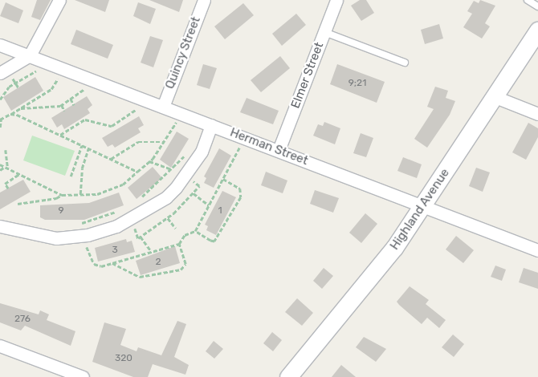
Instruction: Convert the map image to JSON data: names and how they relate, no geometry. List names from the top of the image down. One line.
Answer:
{"streets":{"main road":["Highland Avenue"],"street":["Quincy Street","Elmer Street","Herman Street"]},"crossings":[["Quincy Street","Herman Street"],["Elmer Street","Herman Street"],["Herman Street","Highland Avenue"]],"house_numbers":["9;21","9","1","3","2","276","320"]}
